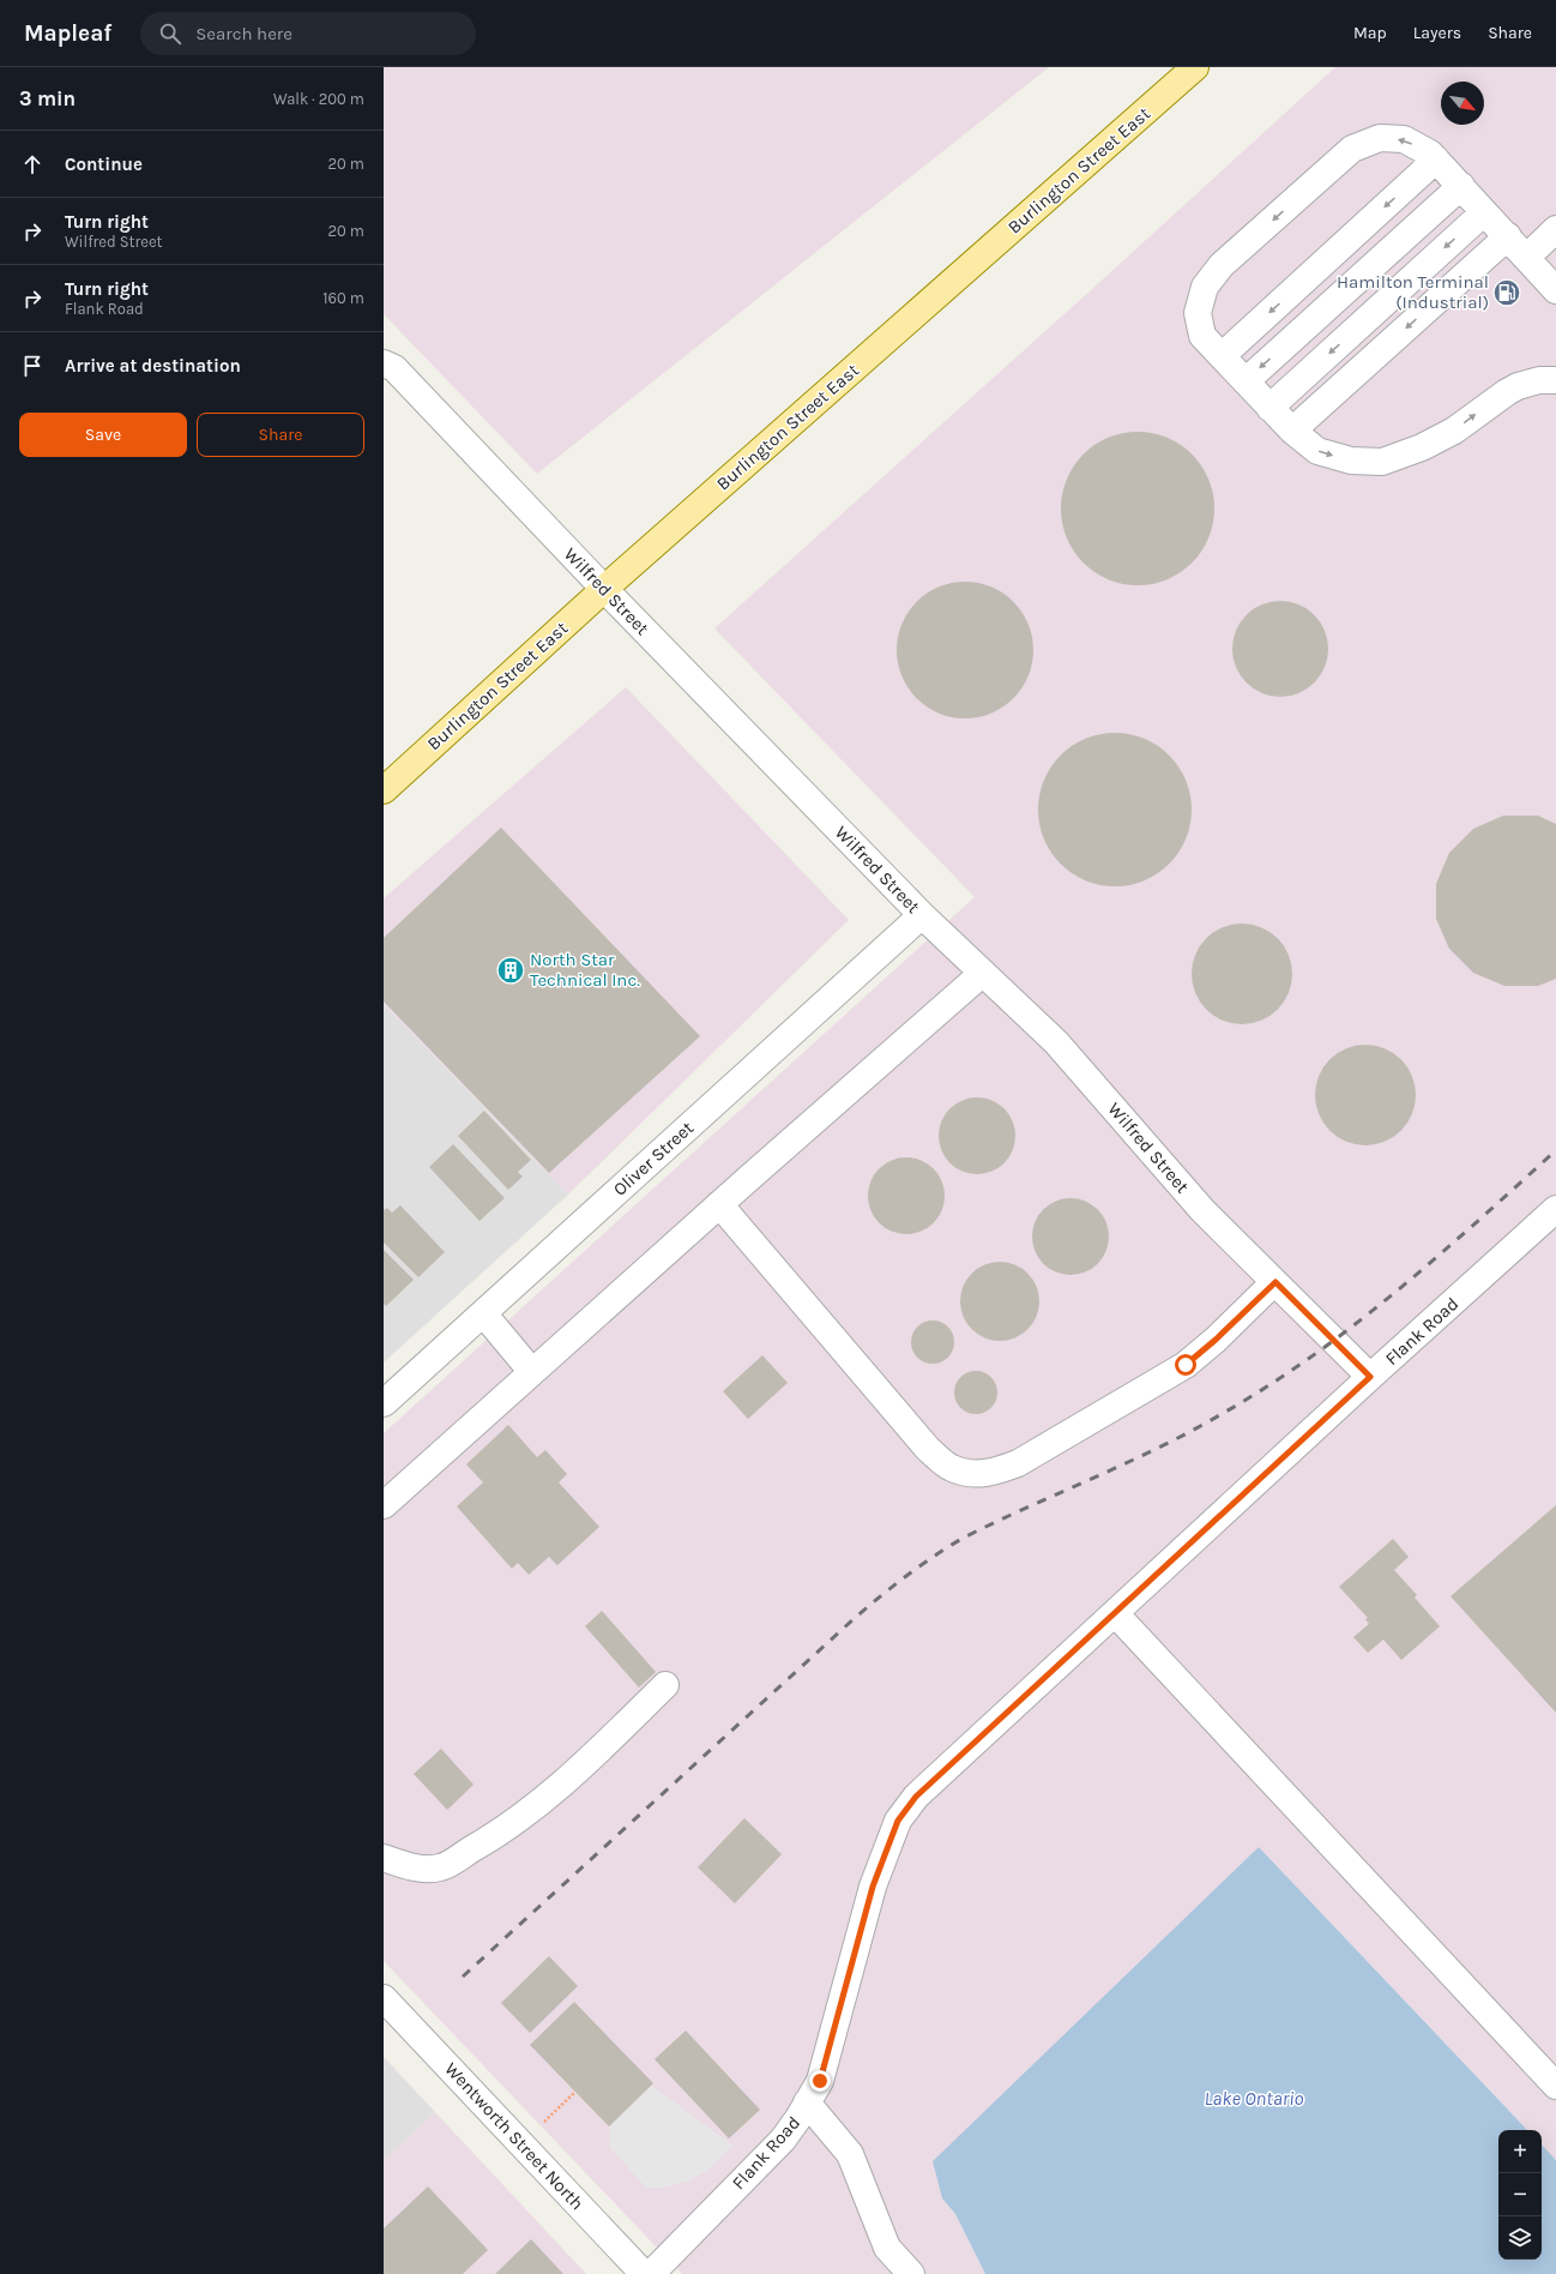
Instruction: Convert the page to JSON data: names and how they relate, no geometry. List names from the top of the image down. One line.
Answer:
{"streets":{"main road":["Burlington Street East"],"street":["Wilfred Street","Oliver Street","Flank Road","Wentworth Street North"]},"crossings":[["Burlington Street East","Wilfred Street"],["Wilfred Street","Oliver Street"],["Wilfred Street","Flank Road"]],"water":["Lake Ontario"],"places":{"fuel station":["Hamilton Terminal (Industrial)"],"building":["North Star Technical Inc."]},"north":"bottom right","page":{"header":"Mapleaf","search":"Search here","nav":["Map","Layers","Share"],"heading":["3 min","Walk · 200 m"],"list":[["Continue","20 m"],["Turn right","Wilfred Street","20 m"],["Turn right","Flank Road","160 m"],"Arrive at destination"],"buttons":["Save","Share"],"map_buttons":["+","−"]}}
